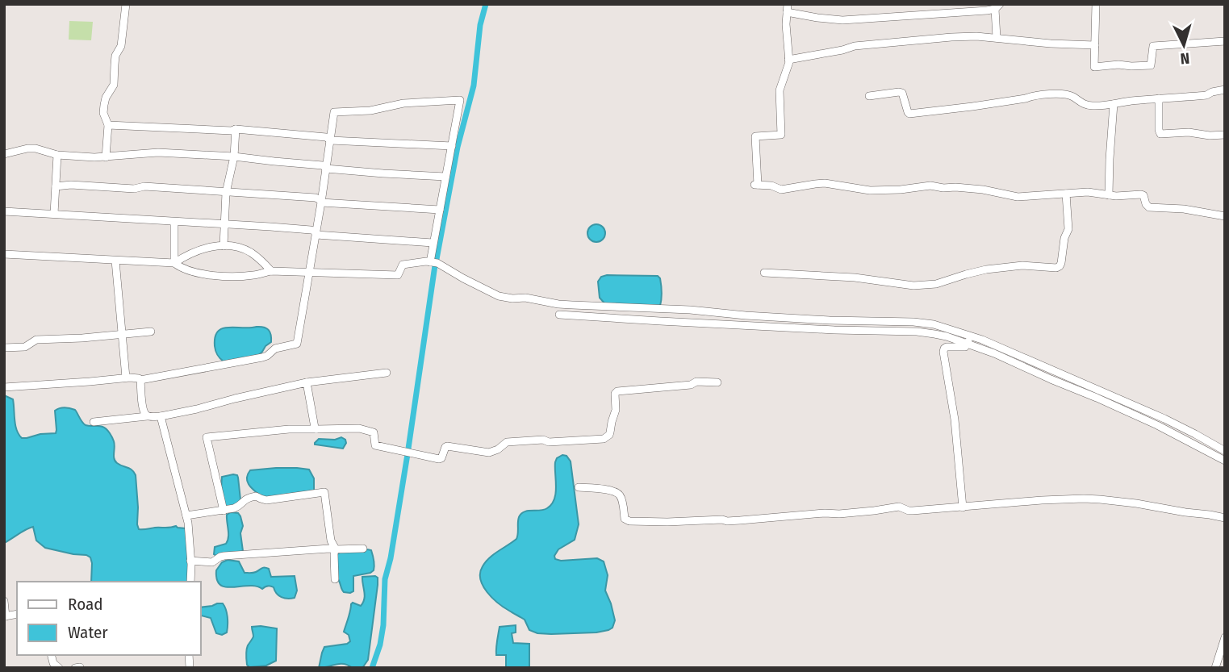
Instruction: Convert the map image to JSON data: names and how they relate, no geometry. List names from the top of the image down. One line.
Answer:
{"legend":["Road","Water"],"north":"bottom"}
